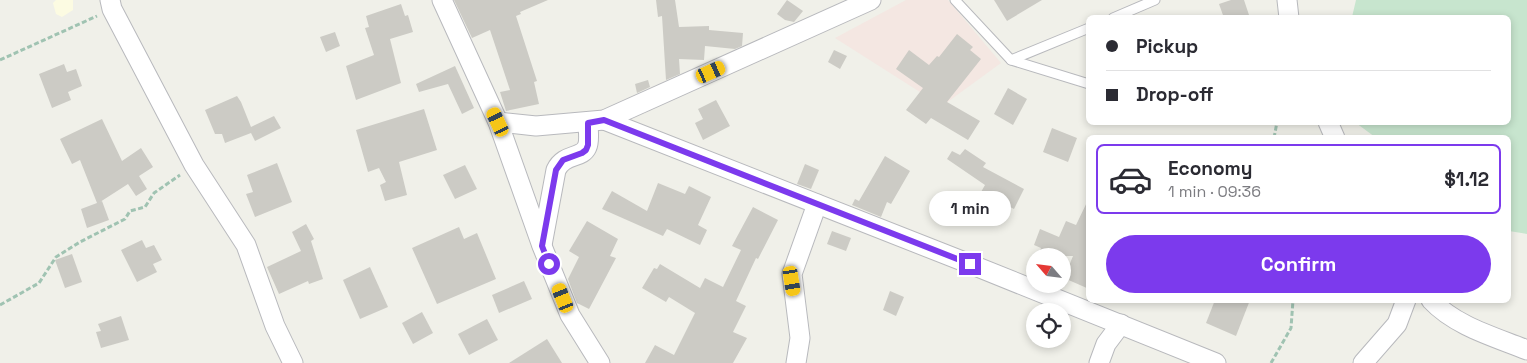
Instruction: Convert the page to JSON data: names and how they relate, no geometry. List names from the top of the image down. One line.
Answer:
{"north":"top left","page":{"banner":["Pickup","Drop-off"],"list":[{"name":"Economy","note":"1 min · 09:36","value":"$1.12"}],"bubble":"1 min","buttons":"Confirm"}}
